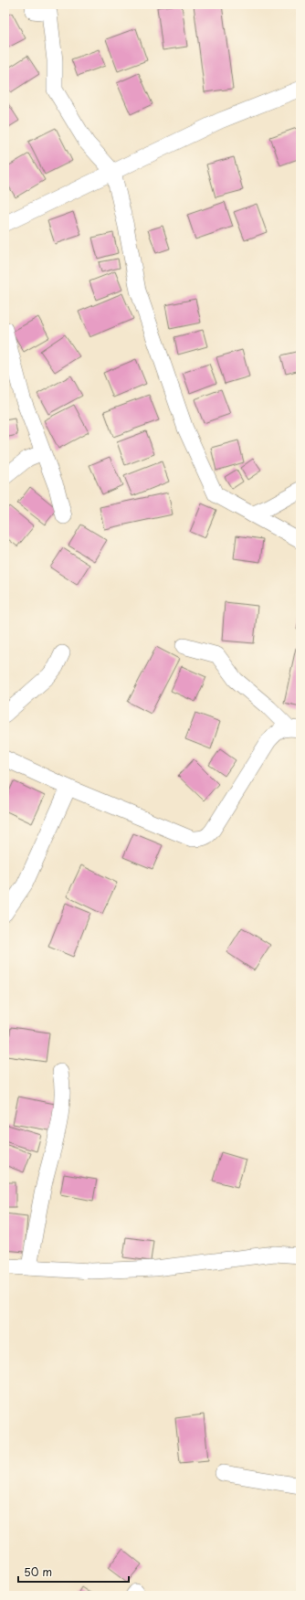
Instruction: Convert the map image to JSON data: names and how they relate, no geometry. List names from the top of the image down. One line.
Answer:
{"scale_bar":"50 m"}
